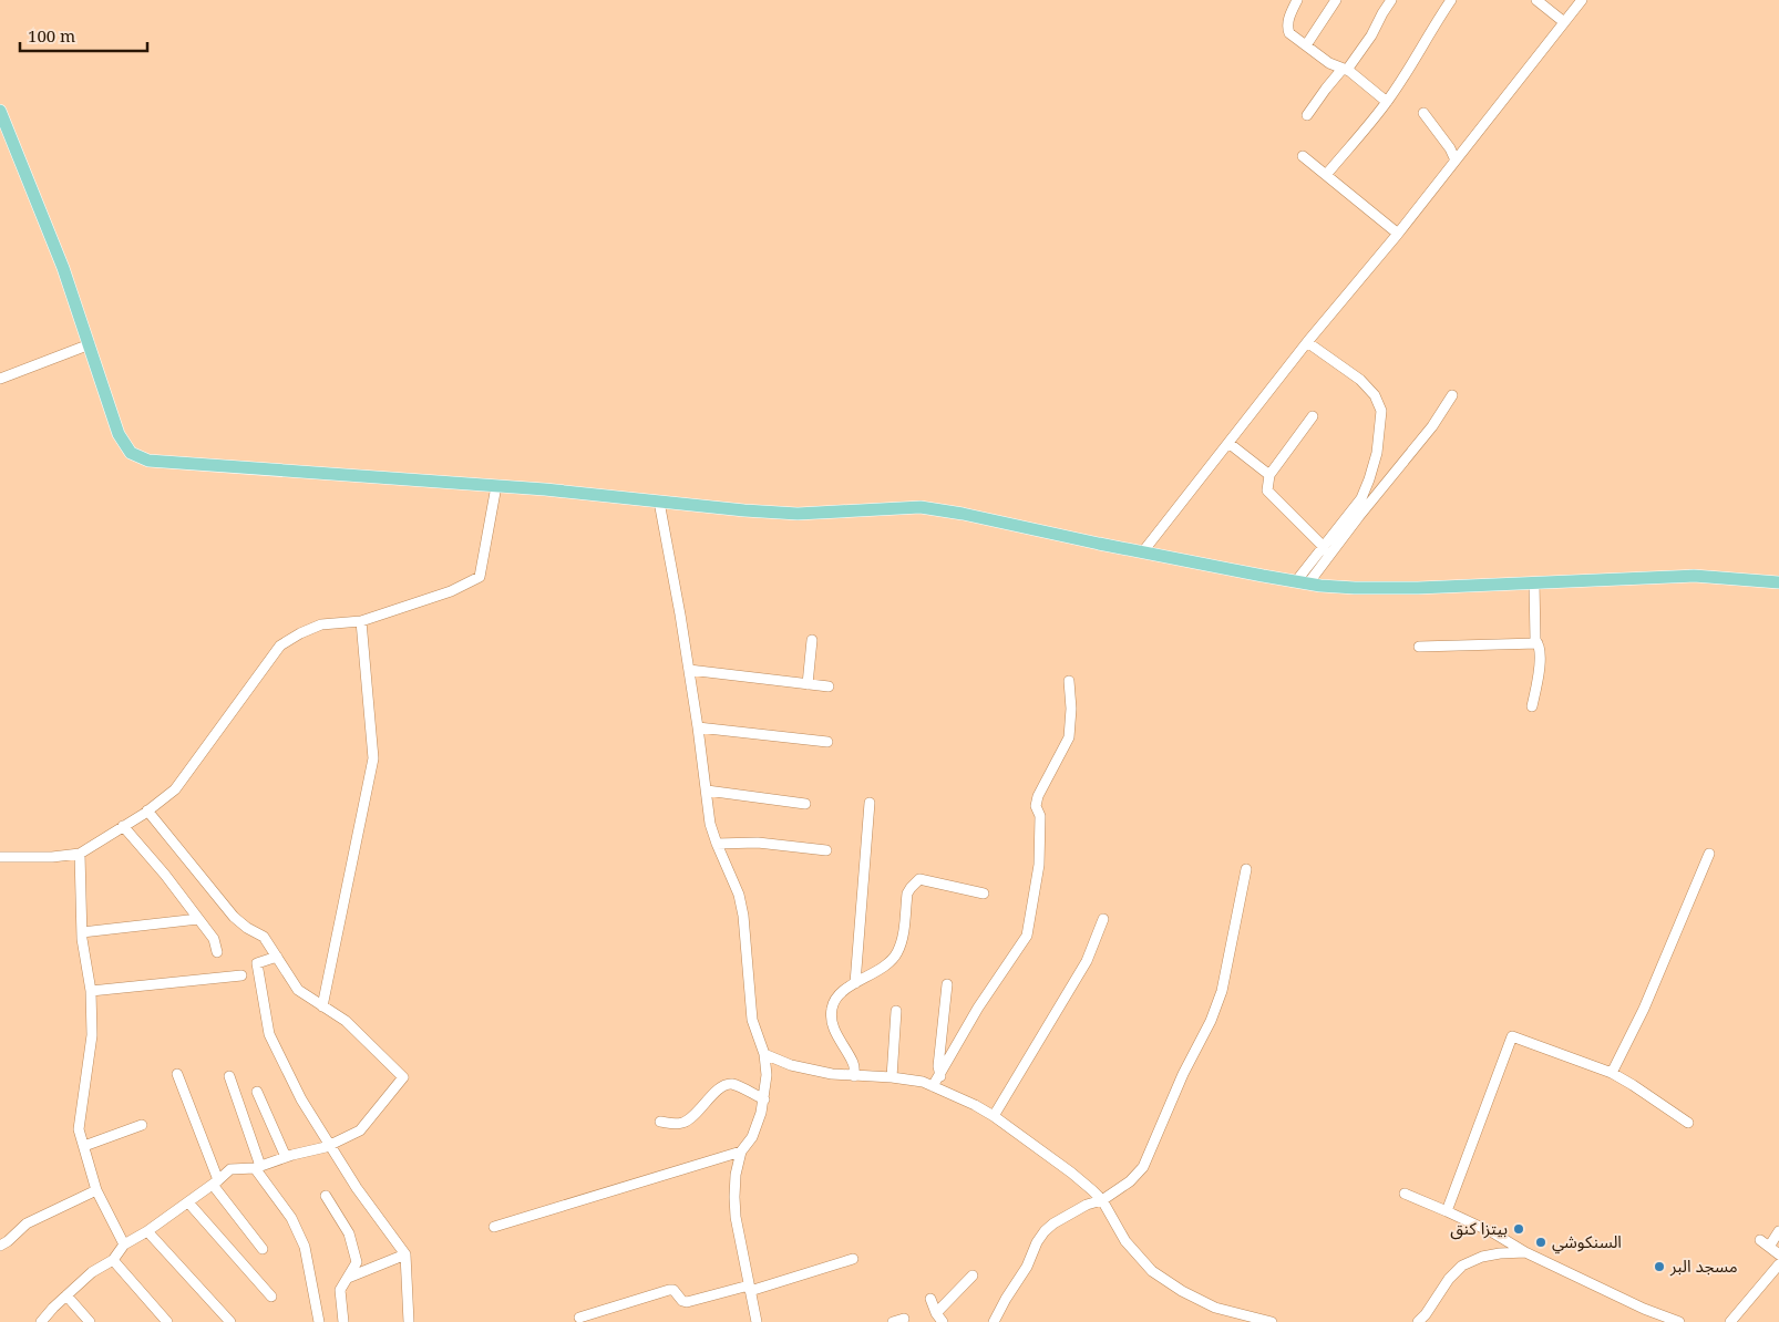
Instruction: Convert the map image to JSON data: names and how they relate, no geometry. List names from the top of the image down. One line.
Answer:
{"places":["بيتزا كنق","السنكوشي","مسجد البر"],"scale_bar":"100 m"}
